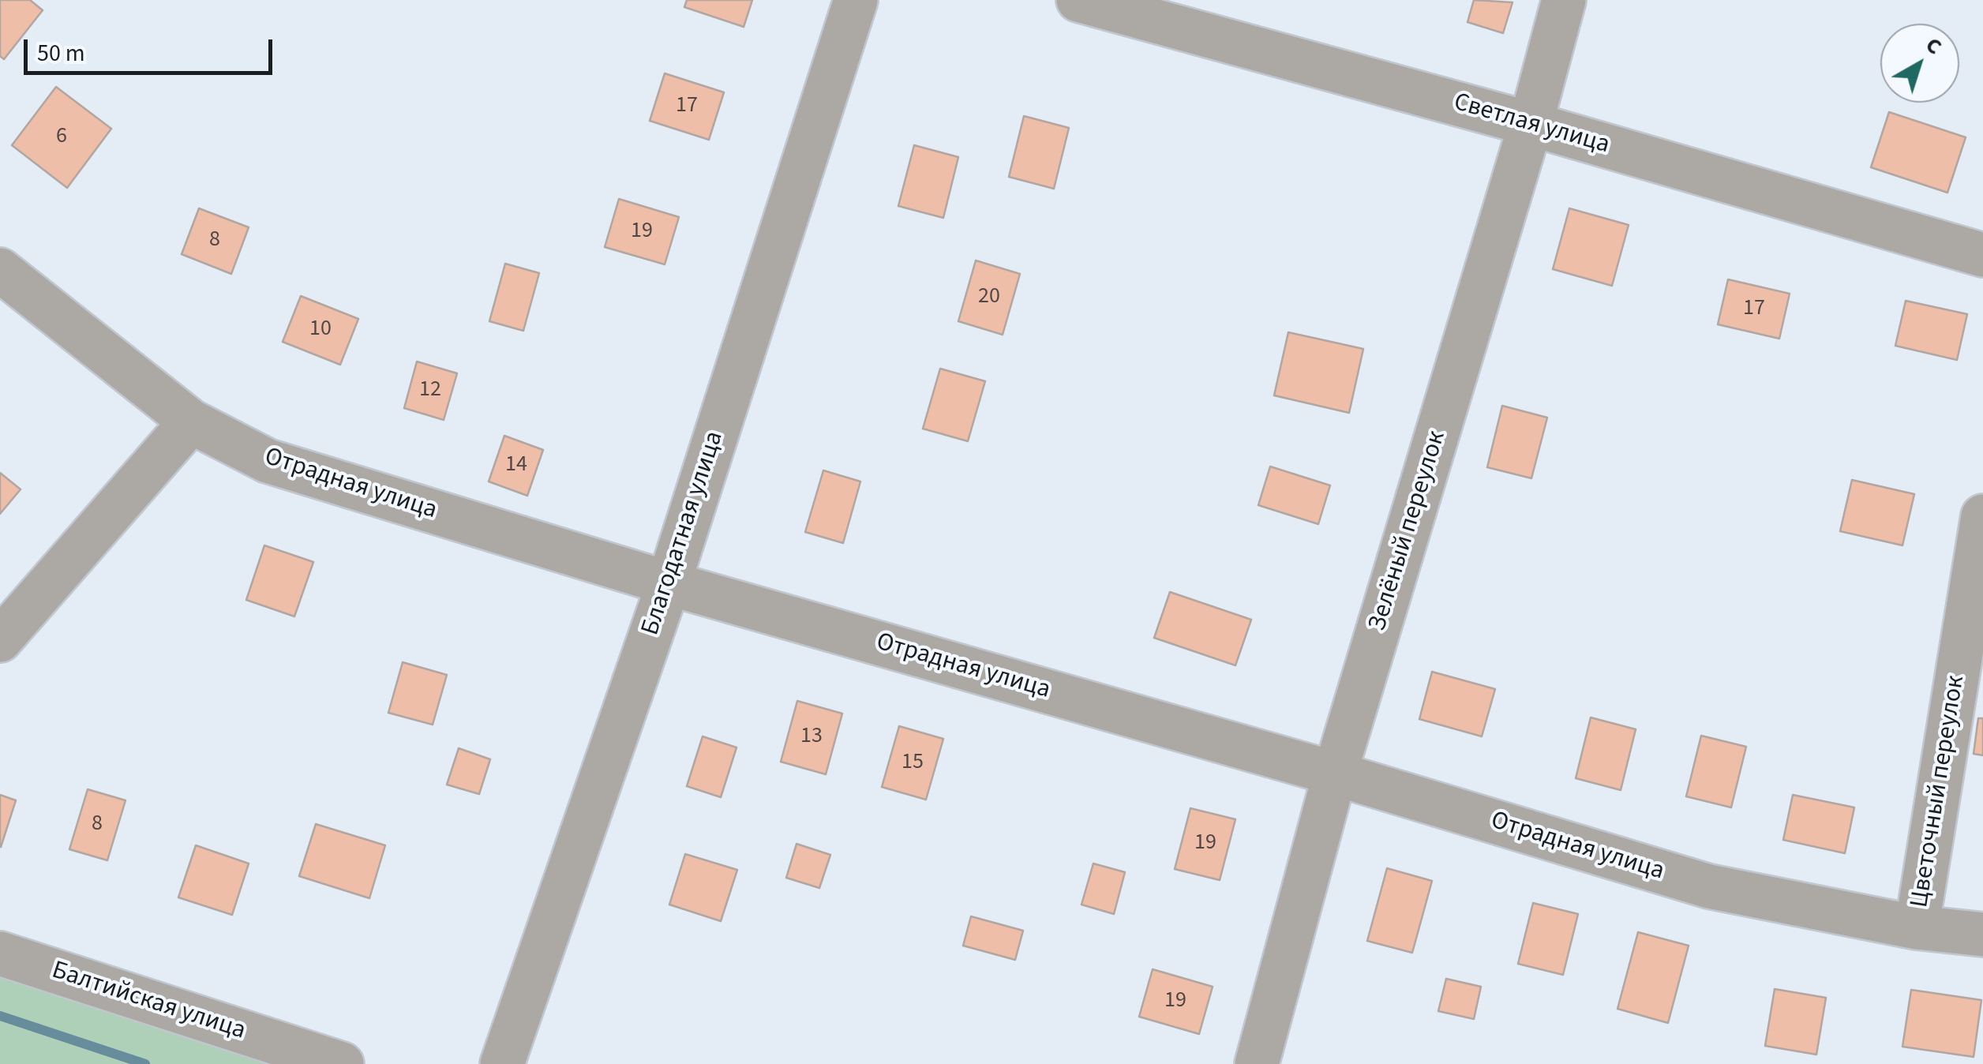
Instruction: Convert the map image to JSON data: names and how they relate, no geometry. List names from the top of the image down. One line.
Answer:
{"streets":{"street":["Светлая улица","Отрадная улица","Зелёный переулок","Благодатная улица","Цветочный переулок","Балтийская улица"]},"crossings":[["Светлая улица","Зелёный переулок"],["Отрадная улица","Зелёный переулок"],["Отрадная улица","Благодатная улица"],["Отрадная улица","Цветочный переулок"]],"house_numbers":["17","6","19","8","20","17","10","12","14","13","15","8","19","19"],"scale_bar":"50 m","north":"top right"}
